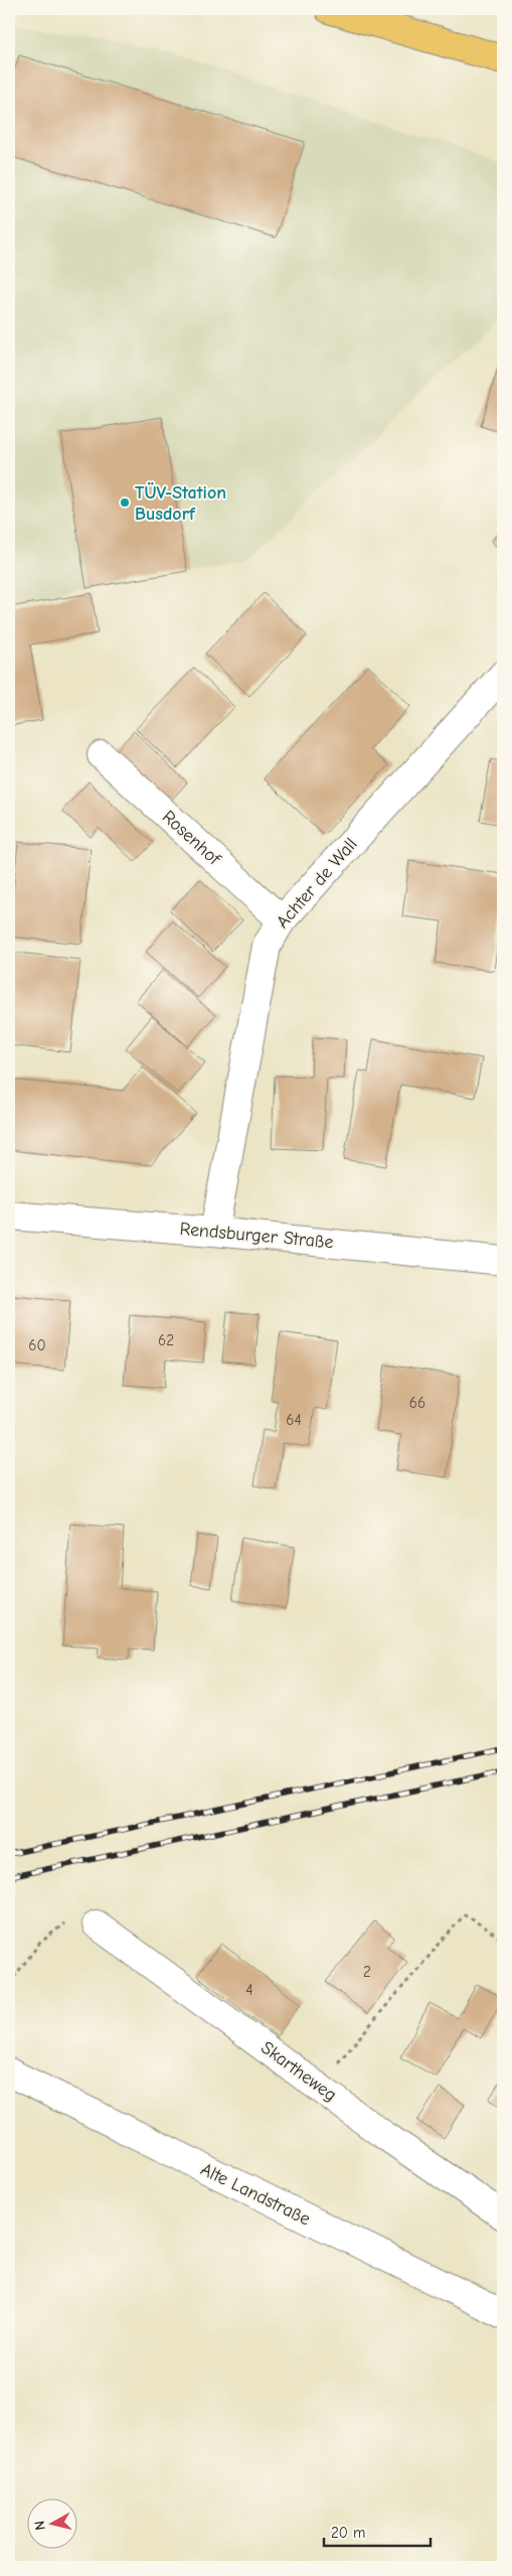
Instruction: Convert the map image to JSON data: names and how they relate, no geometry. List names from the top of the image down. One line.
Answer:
{"streets":{"street":["Rosenhof","Achter de Wall","Rendsburger Straße","Skartheweg","Alte Landstraße"]},"crossings":[["Rosenhof","Achter de Wall"],["Achter de Wall","Rendsburger Straße"]],"places":["TÜV-Station Busdorf"],"house_numbers":["62","60","66","64","2","4"],"scale_bar":"20 m","north":"left"}
